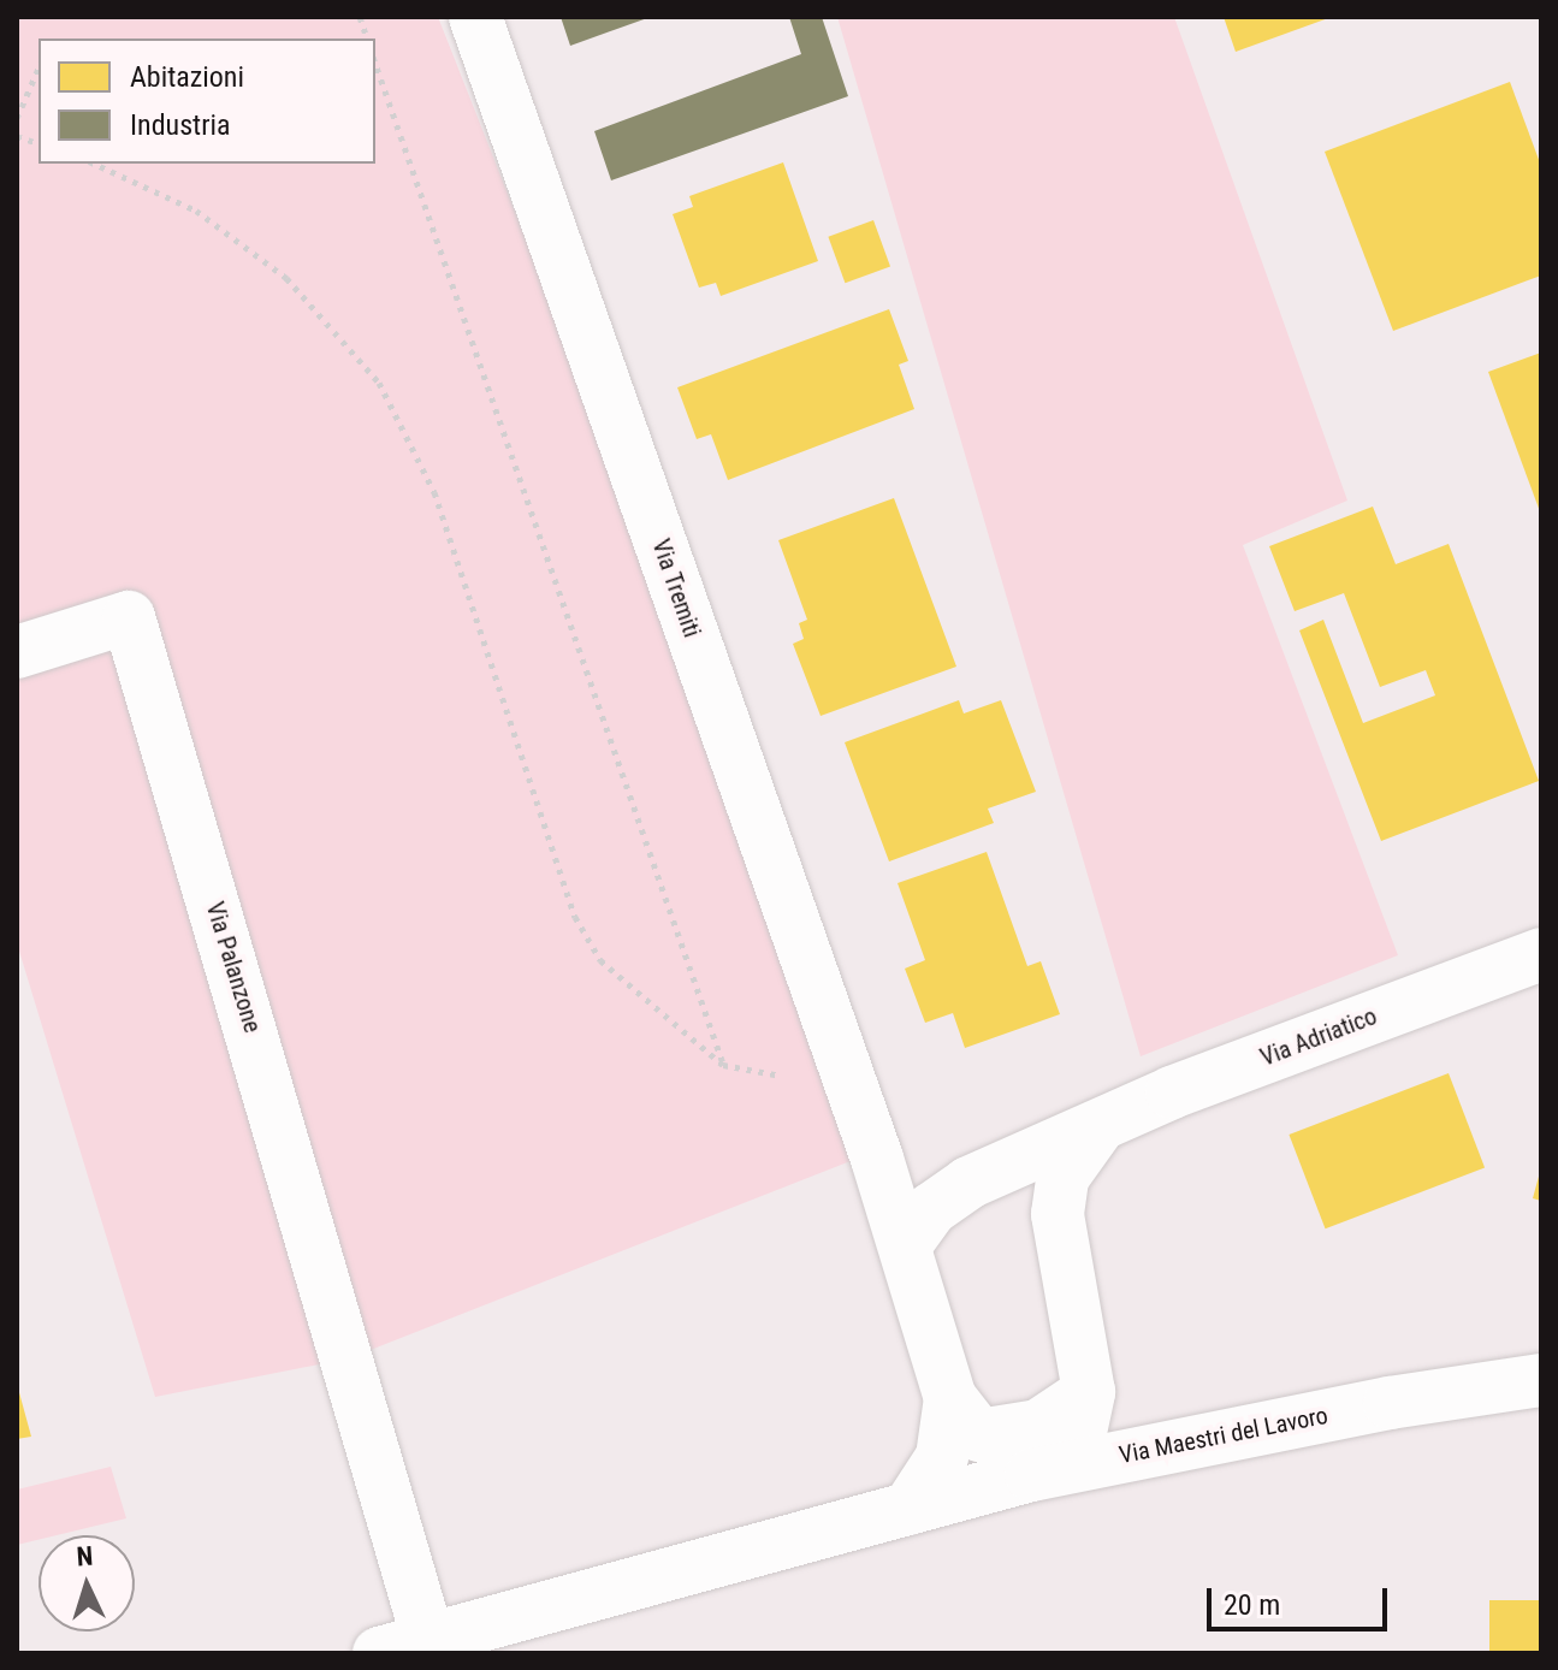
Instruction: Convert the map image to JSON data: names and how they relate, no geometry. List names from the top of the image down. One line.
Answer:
{"streets":{"street":["Via Tremiti","Via Palanzone","Via Adriatico","Via Maestri del Lavoro"]},"crossings":[["Via Tremiti","Via Adriatico"],["Via Palanzone","Via Maestri del Lavoro"],["Via Adriatico","Via Maestri del Lavoro"]],"legend":["Abitazioni","Industria"],"scale_bar":"20 m","north":"top"}
